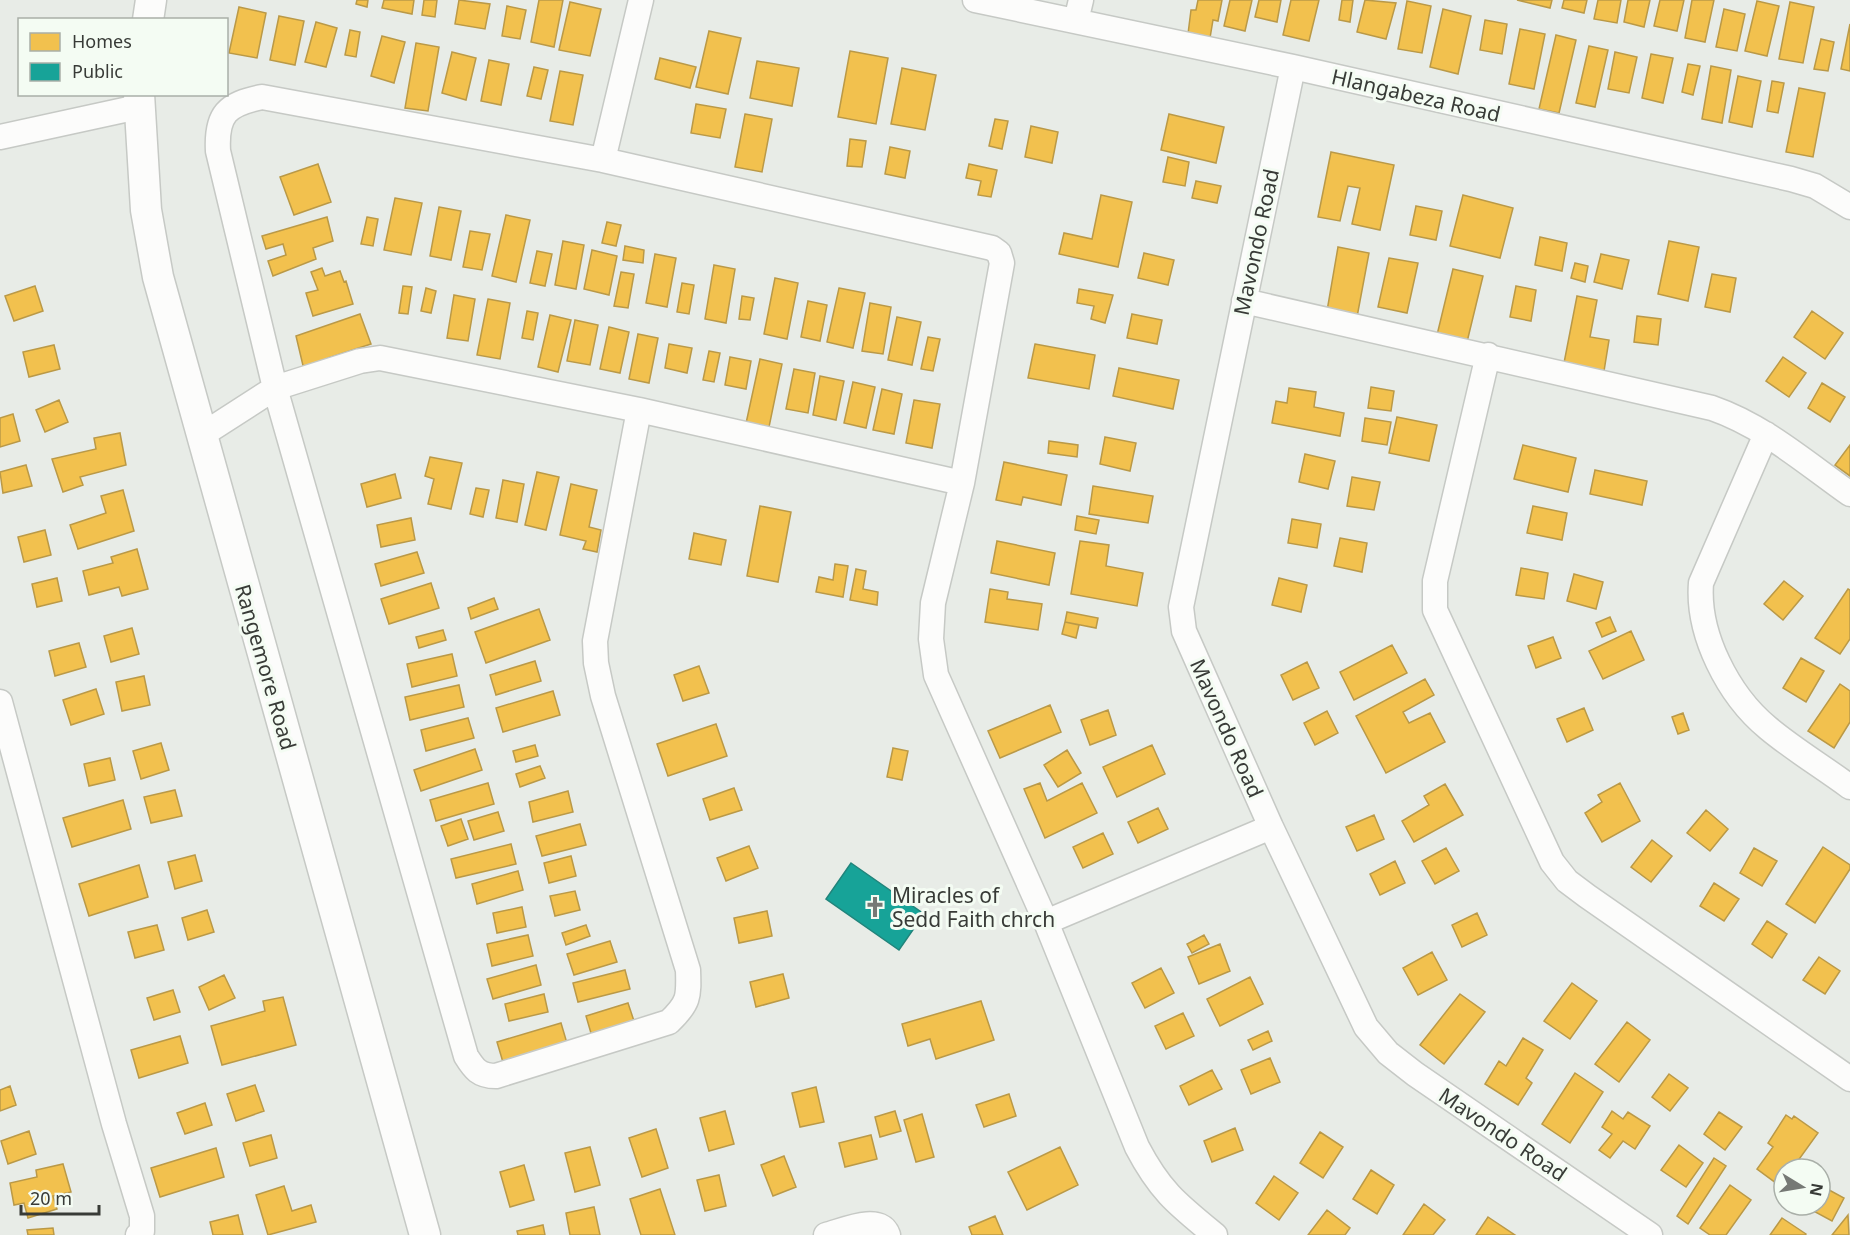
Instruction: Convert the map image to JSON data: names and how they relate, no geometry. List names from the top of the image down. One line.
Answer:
{"streets":{"street":["Hlangabeza Road","Mavondo Road","Rangemore Road"]},"crossings":[["Hlangabeza Road","Mavondo Road"]],"places":{"church":["Miracles of Sedd Faith chrch"]},"legend":["Homes","Public"],"scale_bar":"20 m","north":"right"}
